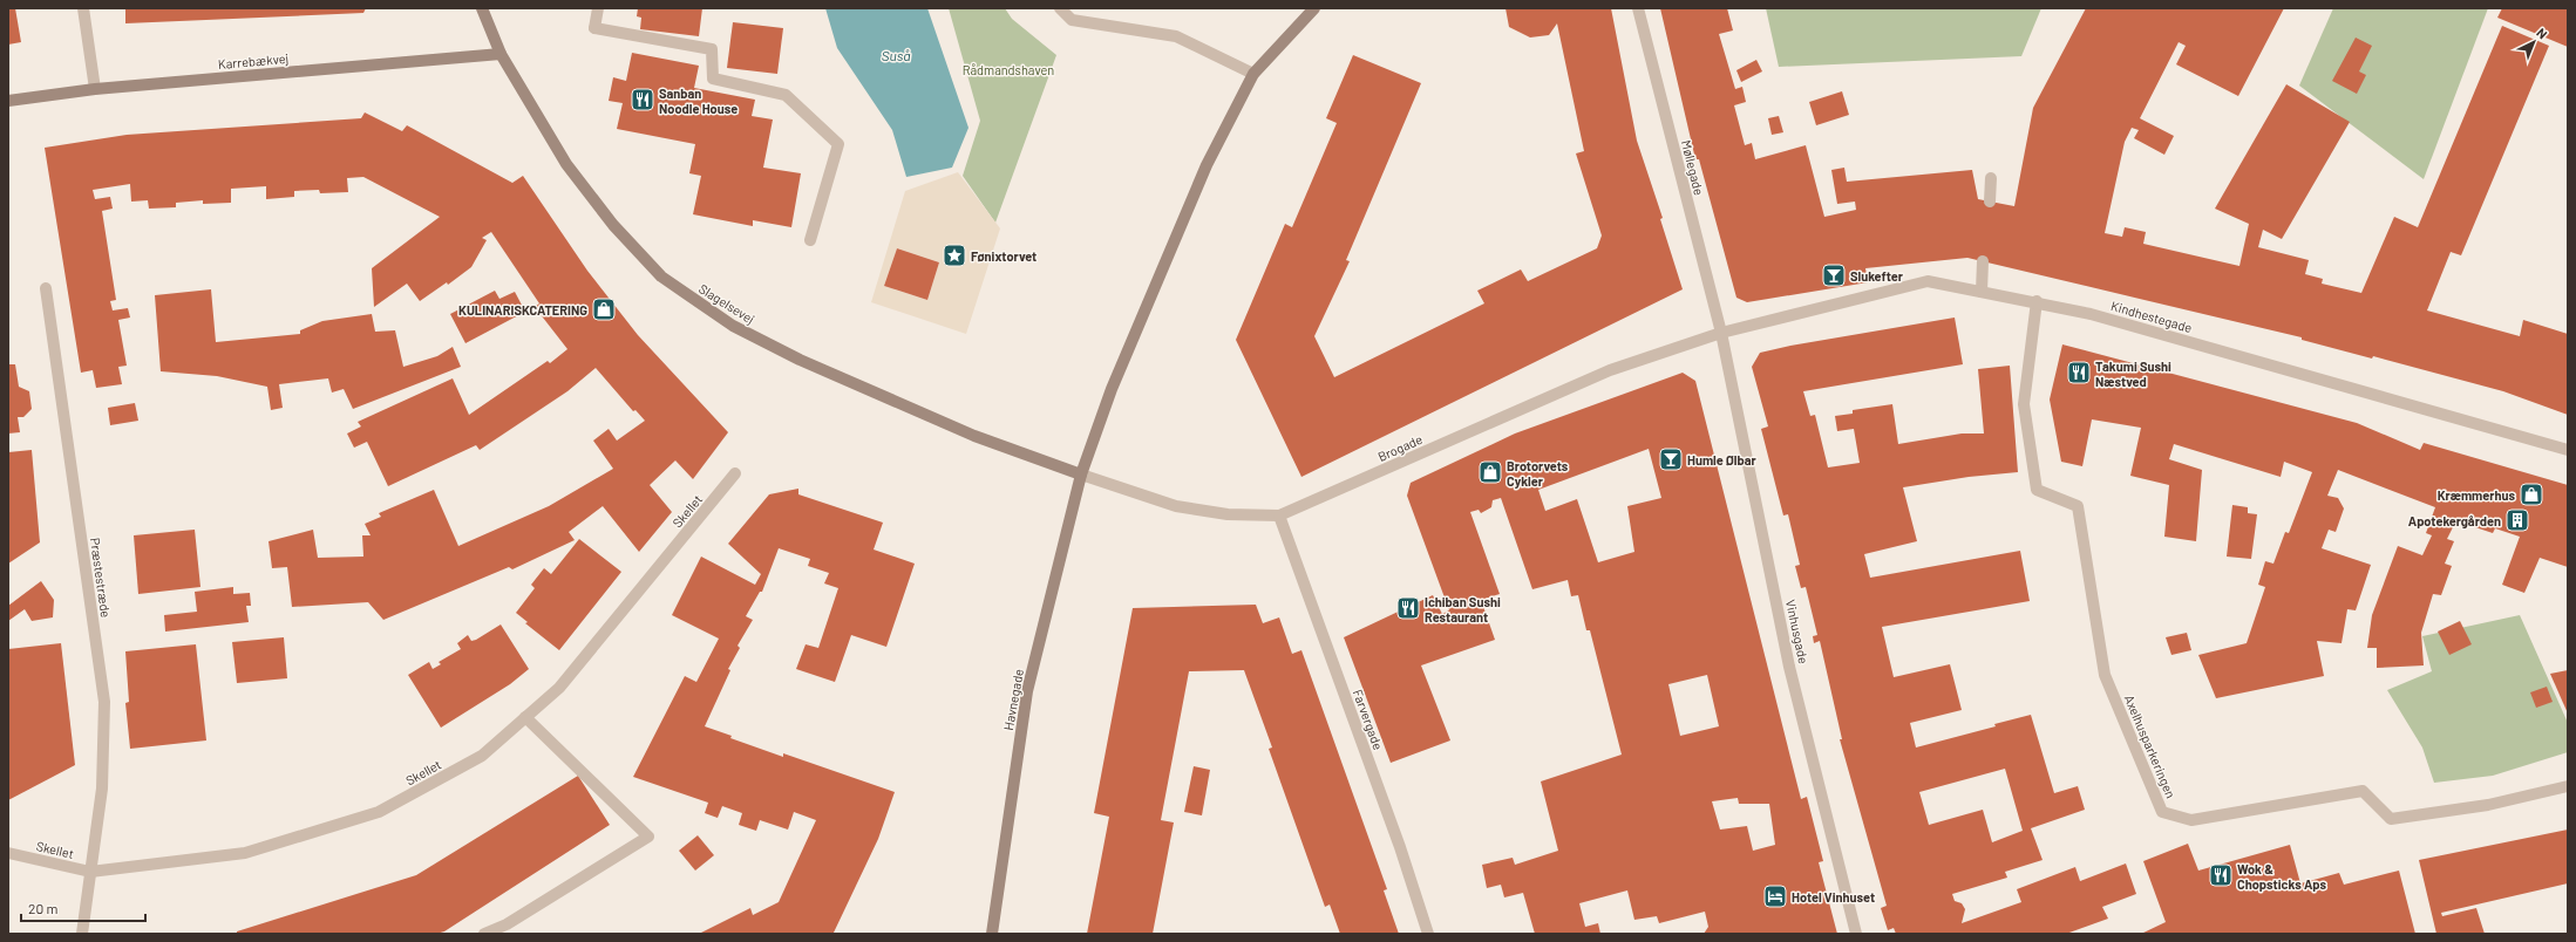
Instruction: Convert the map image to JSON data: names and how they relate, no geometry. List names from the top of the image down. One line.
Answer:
{"streets":{"street":["Karrebækvej","Møllegade","Slagelsevej","Kindhestegade","Brogade","Skellet","Præstestræde","Vinhusgade","Havnegade","Farvergade","Axelhusparkeringen"]},"crossings":[["Karrebækvej","Slagelsevej"],["Møllegade","Kindhestegade"],["Møllegade","Brogade"],["Møllegade","Vinhusgade"],["Slagelsevej","Brogade"],["Slagelsevej","Havnegade"],["Kindhestegade","Brogade"],["Kindhestegade","Vinhusgade"],["Kindhestegade","Axelhusparkeringen"],["Brogade","Vinhusgade"],["Brogade","Havnegade"],["Brogade","Farvergade"],["Skellet","Præstestræde"]],"water":["Suså"],"parks":["Rådmandshaven"],"places":{"restaurant":["Sanban Noodle House","Takumi Sushi Næstved","Ichiban Sushi Restaurant","Wok & Chopsticks Aps"],"place":["Fønixtorvet"],"bar":["Slukefter","Humle Ølbar"],"shop":["KULINARISKCATERING","Brotorvets Cykler","Kræmmerhus"],"building":["Apotekergården"],"hotel":["Hotel Vinhuset"]},"scale_bar":"20 m","north":"top right"}
